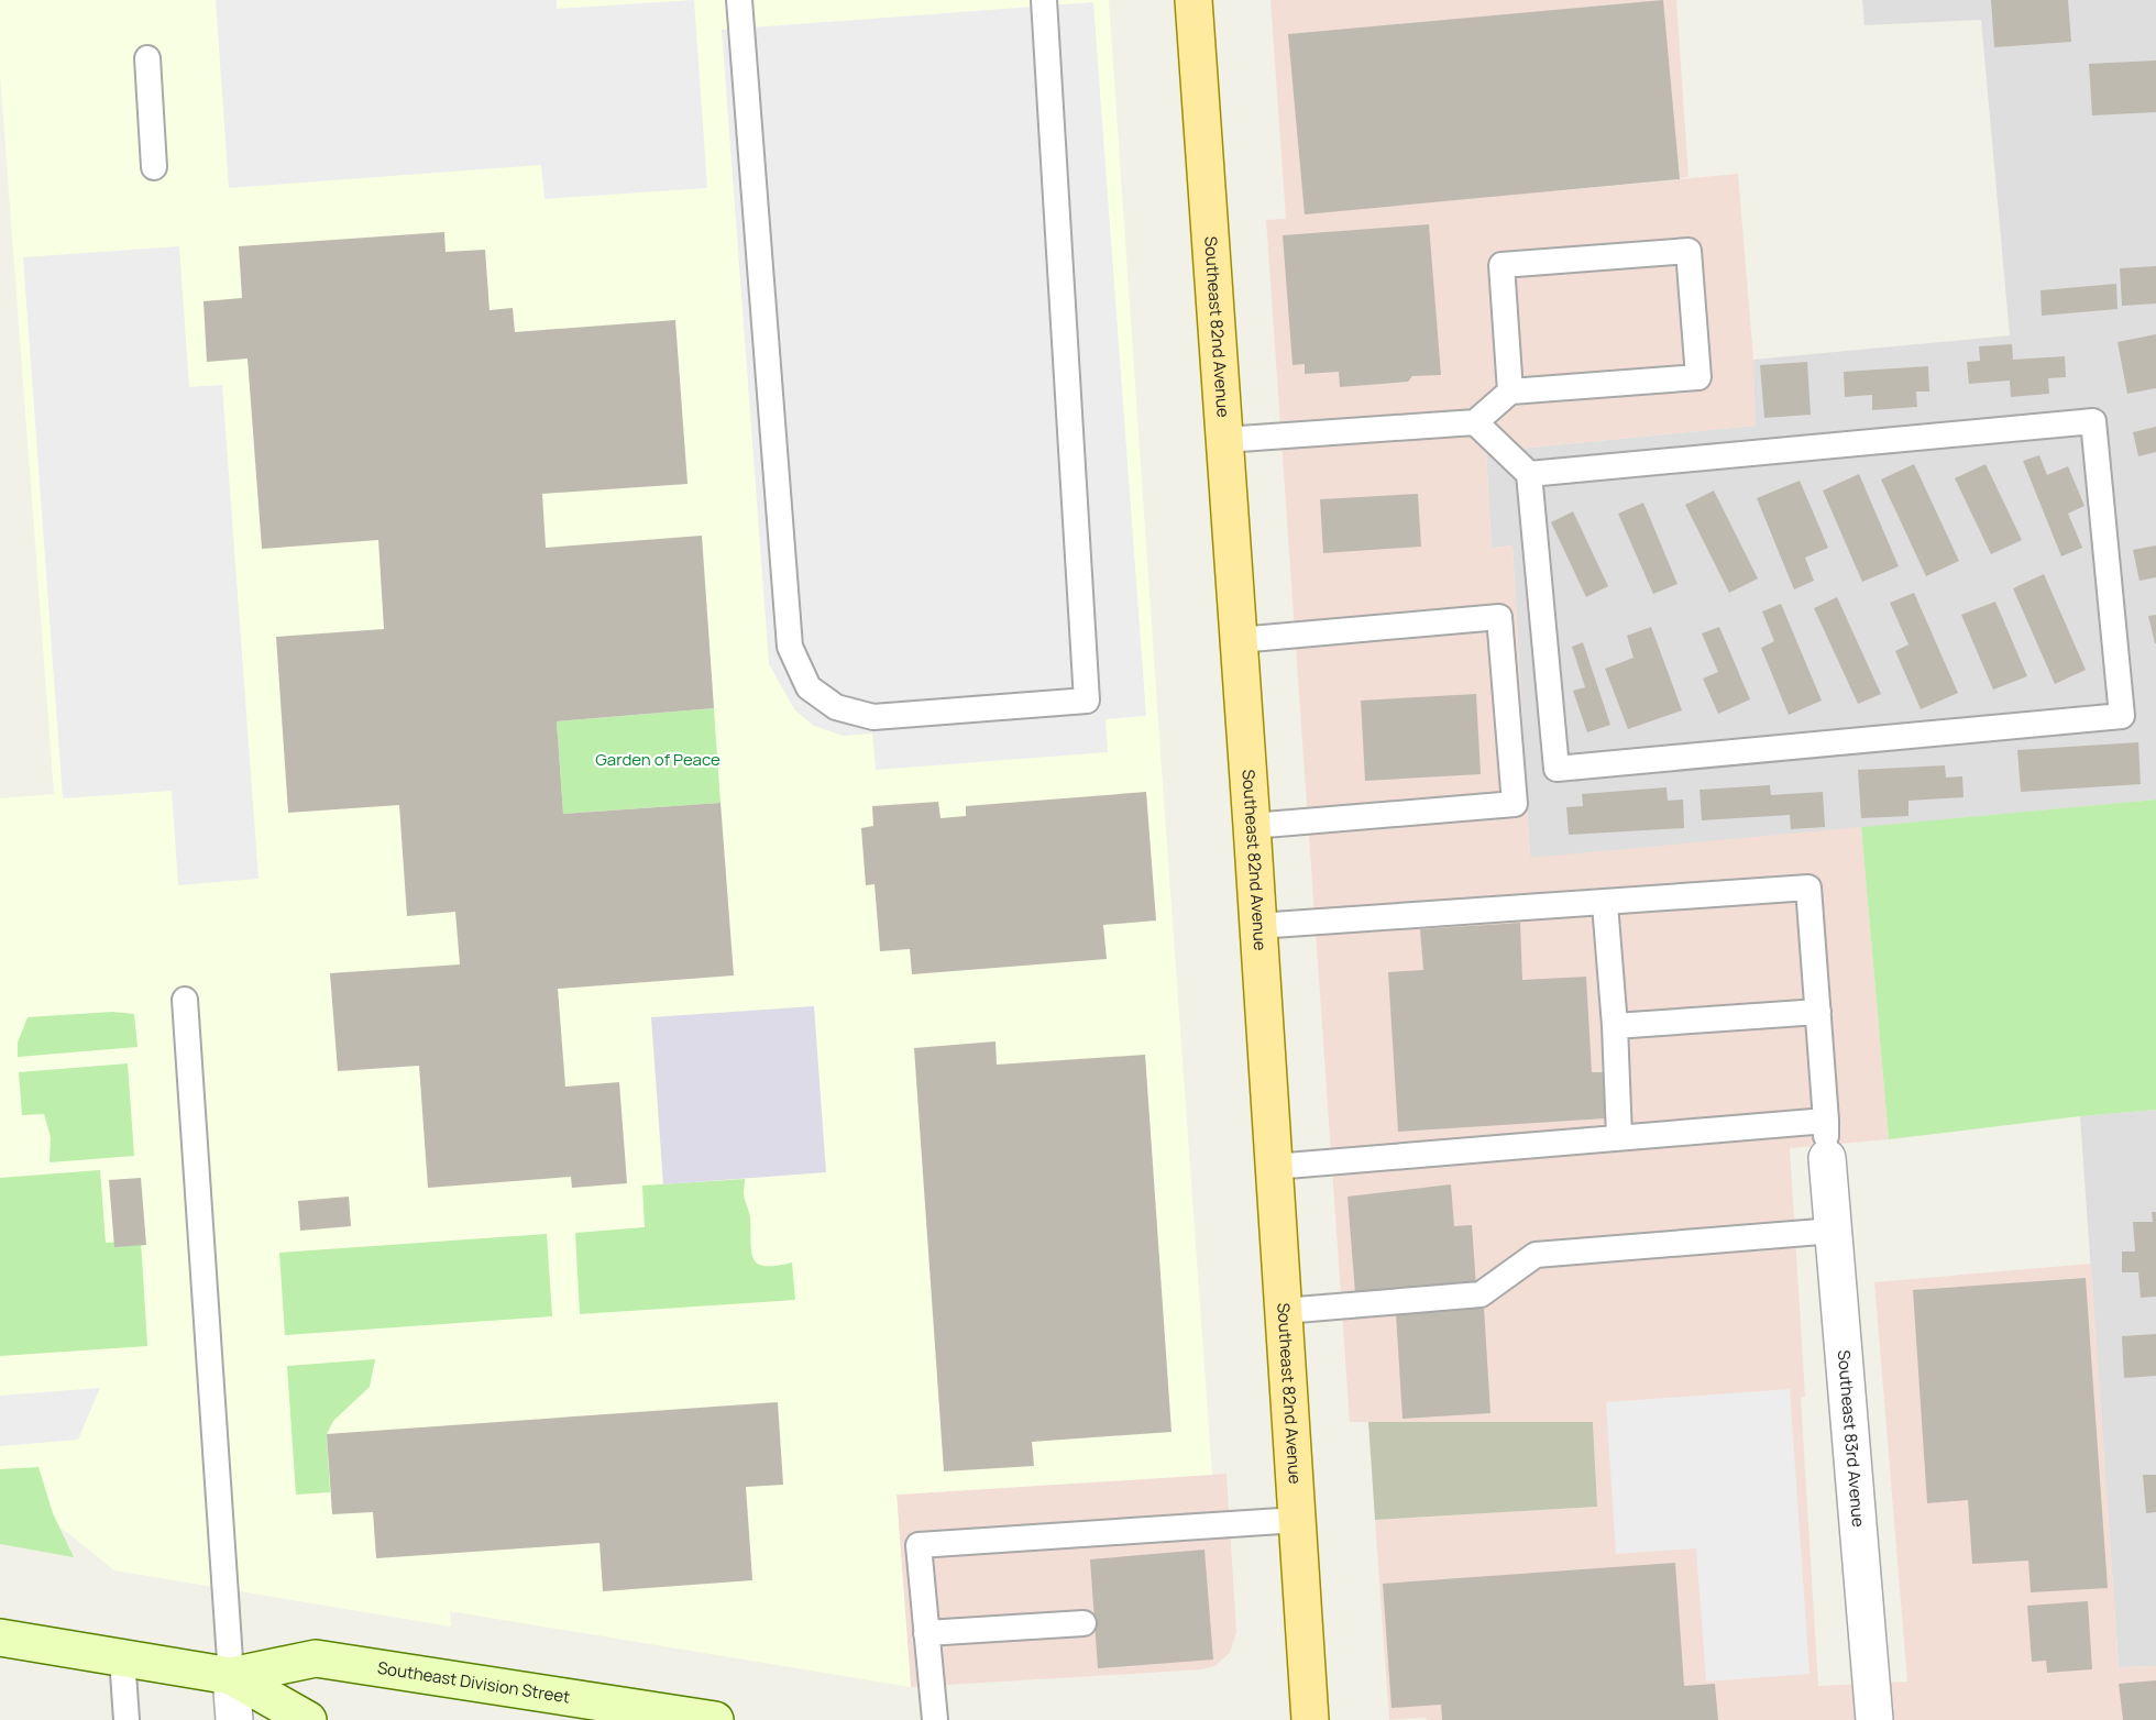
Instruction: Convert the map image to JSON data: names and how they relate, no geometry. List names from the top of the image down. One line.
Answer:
{"streets":{"main road":["Southeast 82nd Avenue","Southeast Division Street"],"street":["Southeast 83rd Avenue"]},"parks":["Garden of Peace"]}
